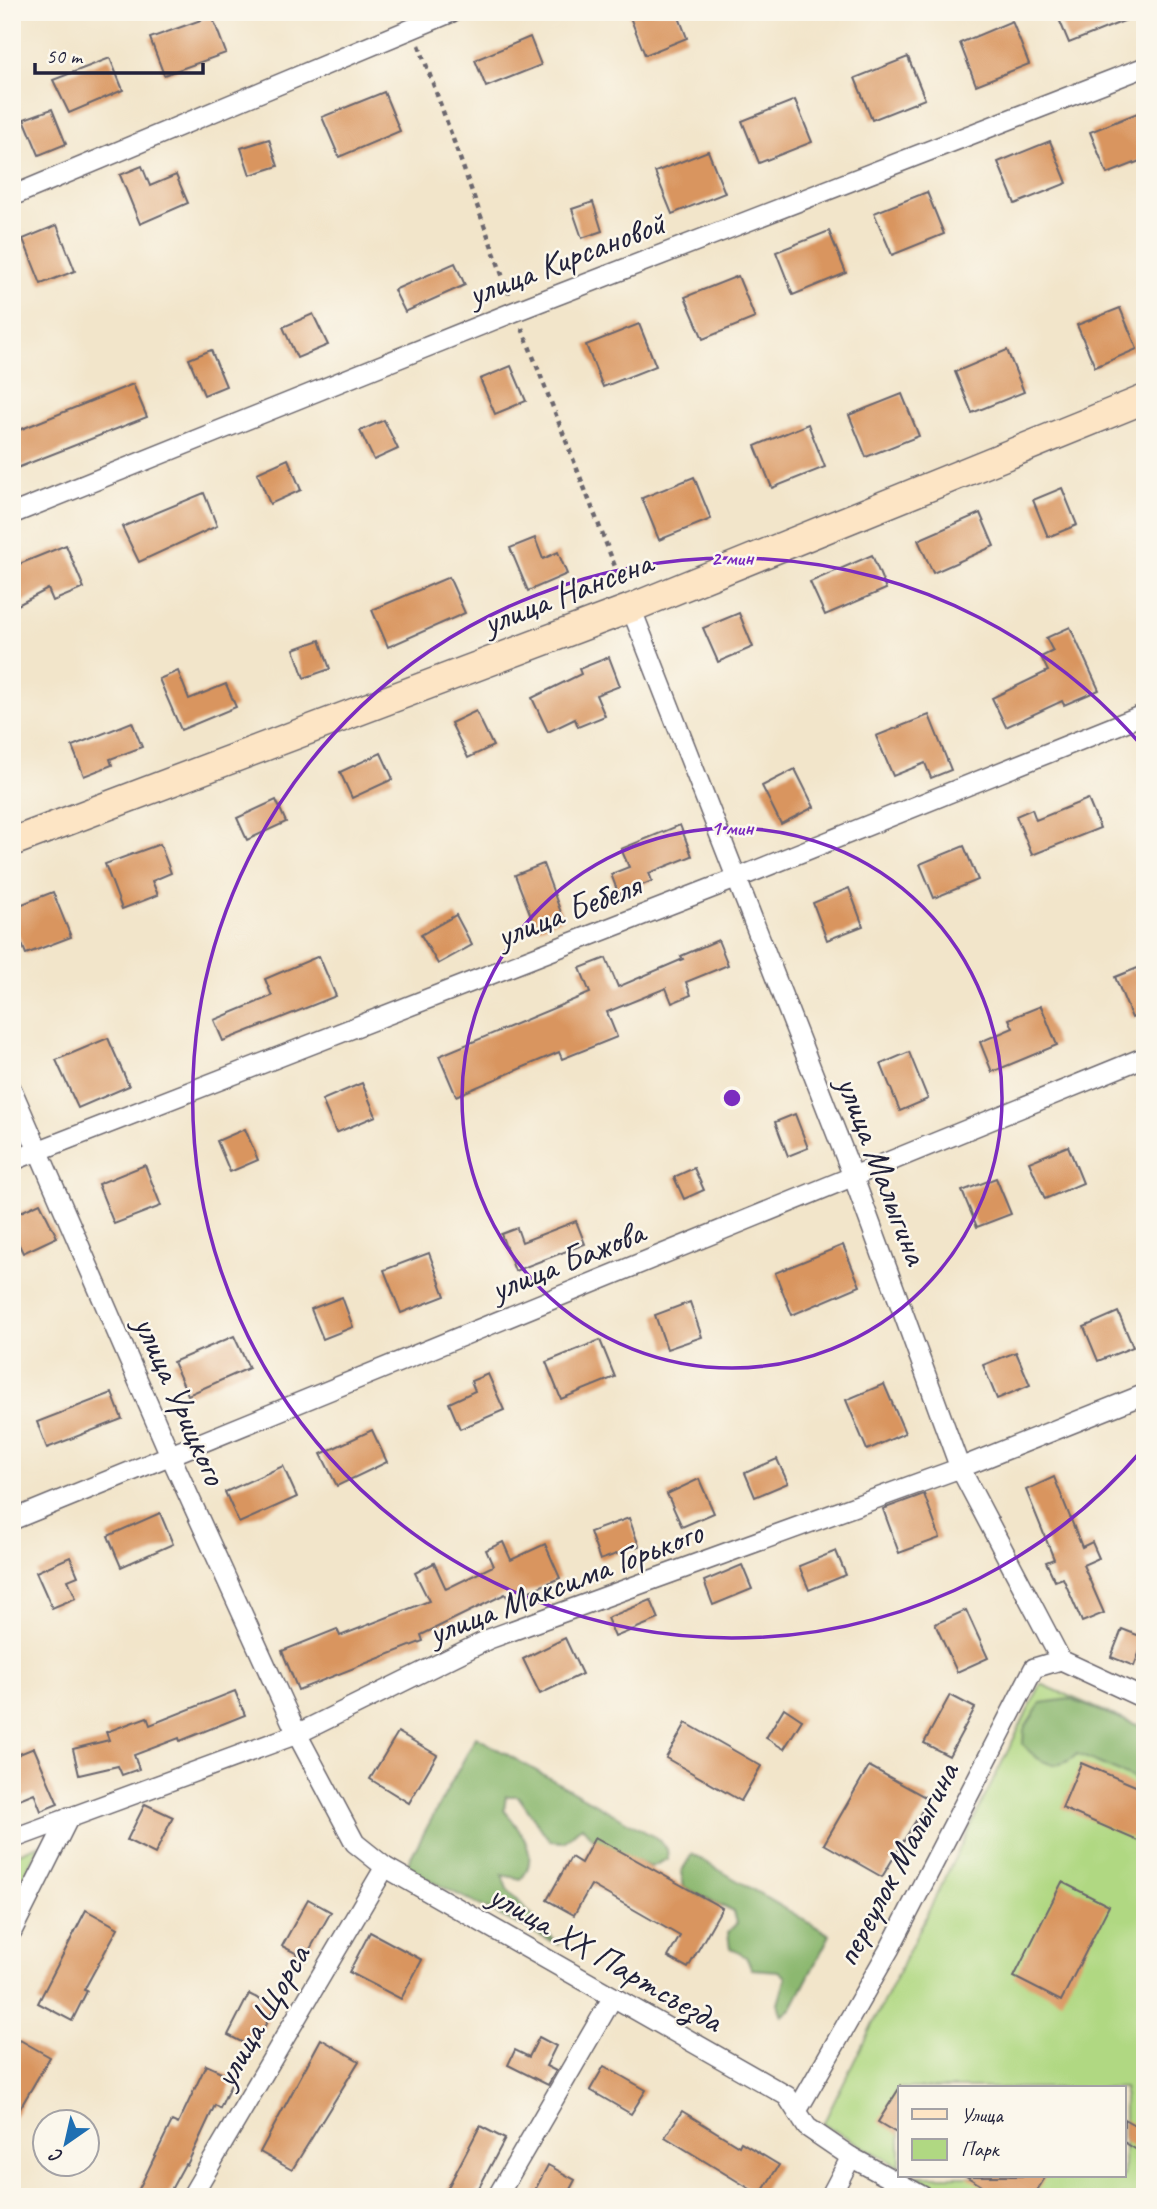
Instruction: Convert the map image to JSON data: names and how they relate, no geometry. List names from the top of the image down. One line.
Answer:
{"streets":{"main road":["улица Нансена"],"street":["улица Кирсановой","улица Бебеля","улица Малыгина","улица Бажова","улица Урицкого","улица Максима Горького","переулок Малыгина","улица XX Партсъезда","улица Щорса"]},"crossings":[["улица Нансена","улица Малыгина"],["улица Бебеля","улица Малыгина"],["улица Бебеля","улица Урицкого"],["улица Малыгина","улица Бажова"],["улица Малыгина","улица Максима Горького"],["улица Малыгина","переулок Малыгина"],["улица Бажова","улица Урицкого"],["улица Урицкого","улица Максима Горького"],["улица Урицкого","улица XX Партсъезда"],["улица Максима Горького","улица XX Партсъезда"],["переулок Малыгина","улица XX Партсъезда"],["улица XX Партсъезда","улица Щорса"]],"legend":["Улица","Парк"],"scale_bar":"50 m","north":"bottom left","rings":["2 мин","1 мин"]}
